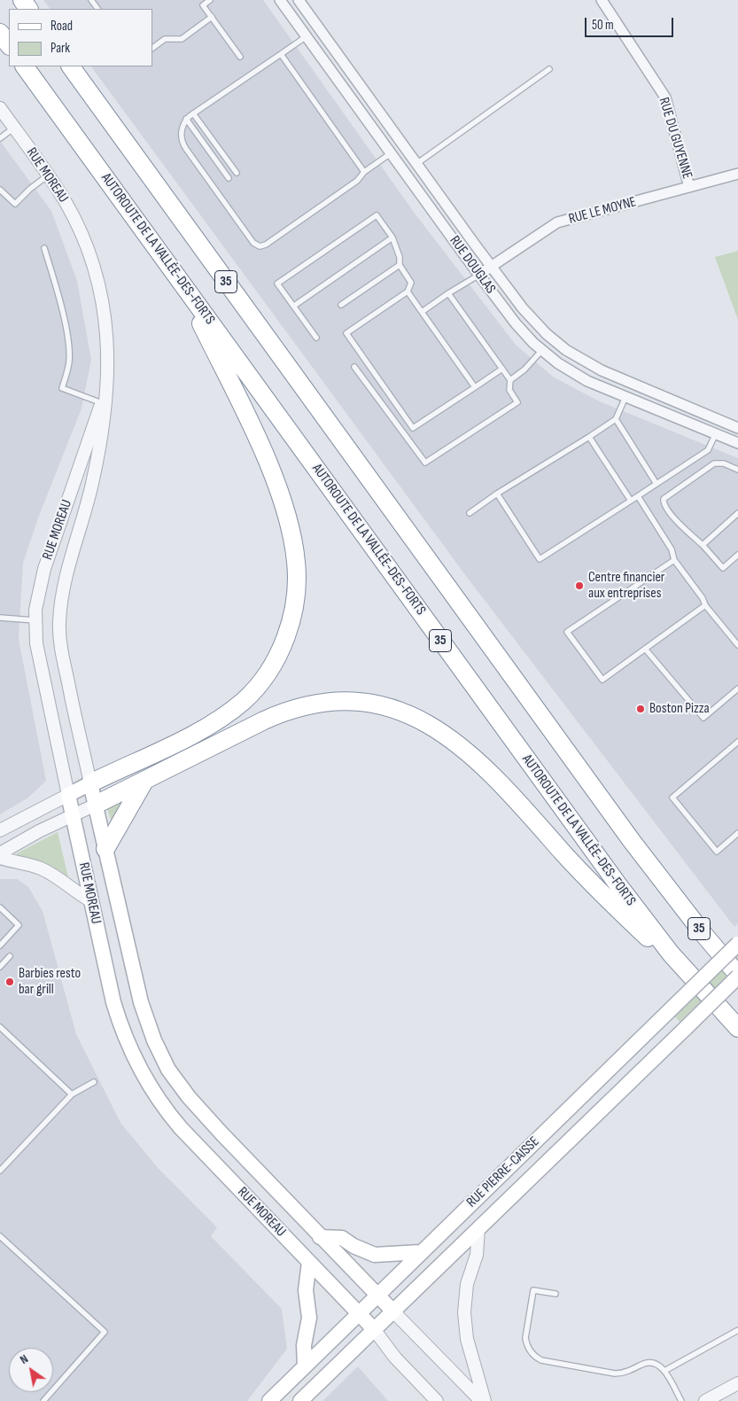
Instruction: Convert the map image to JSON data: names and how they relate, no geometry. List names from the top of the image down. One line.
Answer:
{"streets":{"highway":["AUTOROUTE DE LA VALLÉE-DES-FORTS","35"],"main road":["RUE MOREAU","RUE PIERRE-CAISSE"],"street":["RUE DU GUYENNE","RUE LE MOYNE","RUE DOUGLAS"]},"crossings":[["RUE DU GUYENNE","RUE LE MOYNE"],["RUE MOREAU","RUE PIERRE-CAISSE"],["RUE LE MOYNE","RUE DOUGLAS"],["35","RUE PIERRE-CAISSE"]],"places":["Centre financier aux entreprises","Boston Pizza","Barbies resto bar grill"],"legend":["Road","Park"],"scale_bar":"50 m","north":"top left"}
